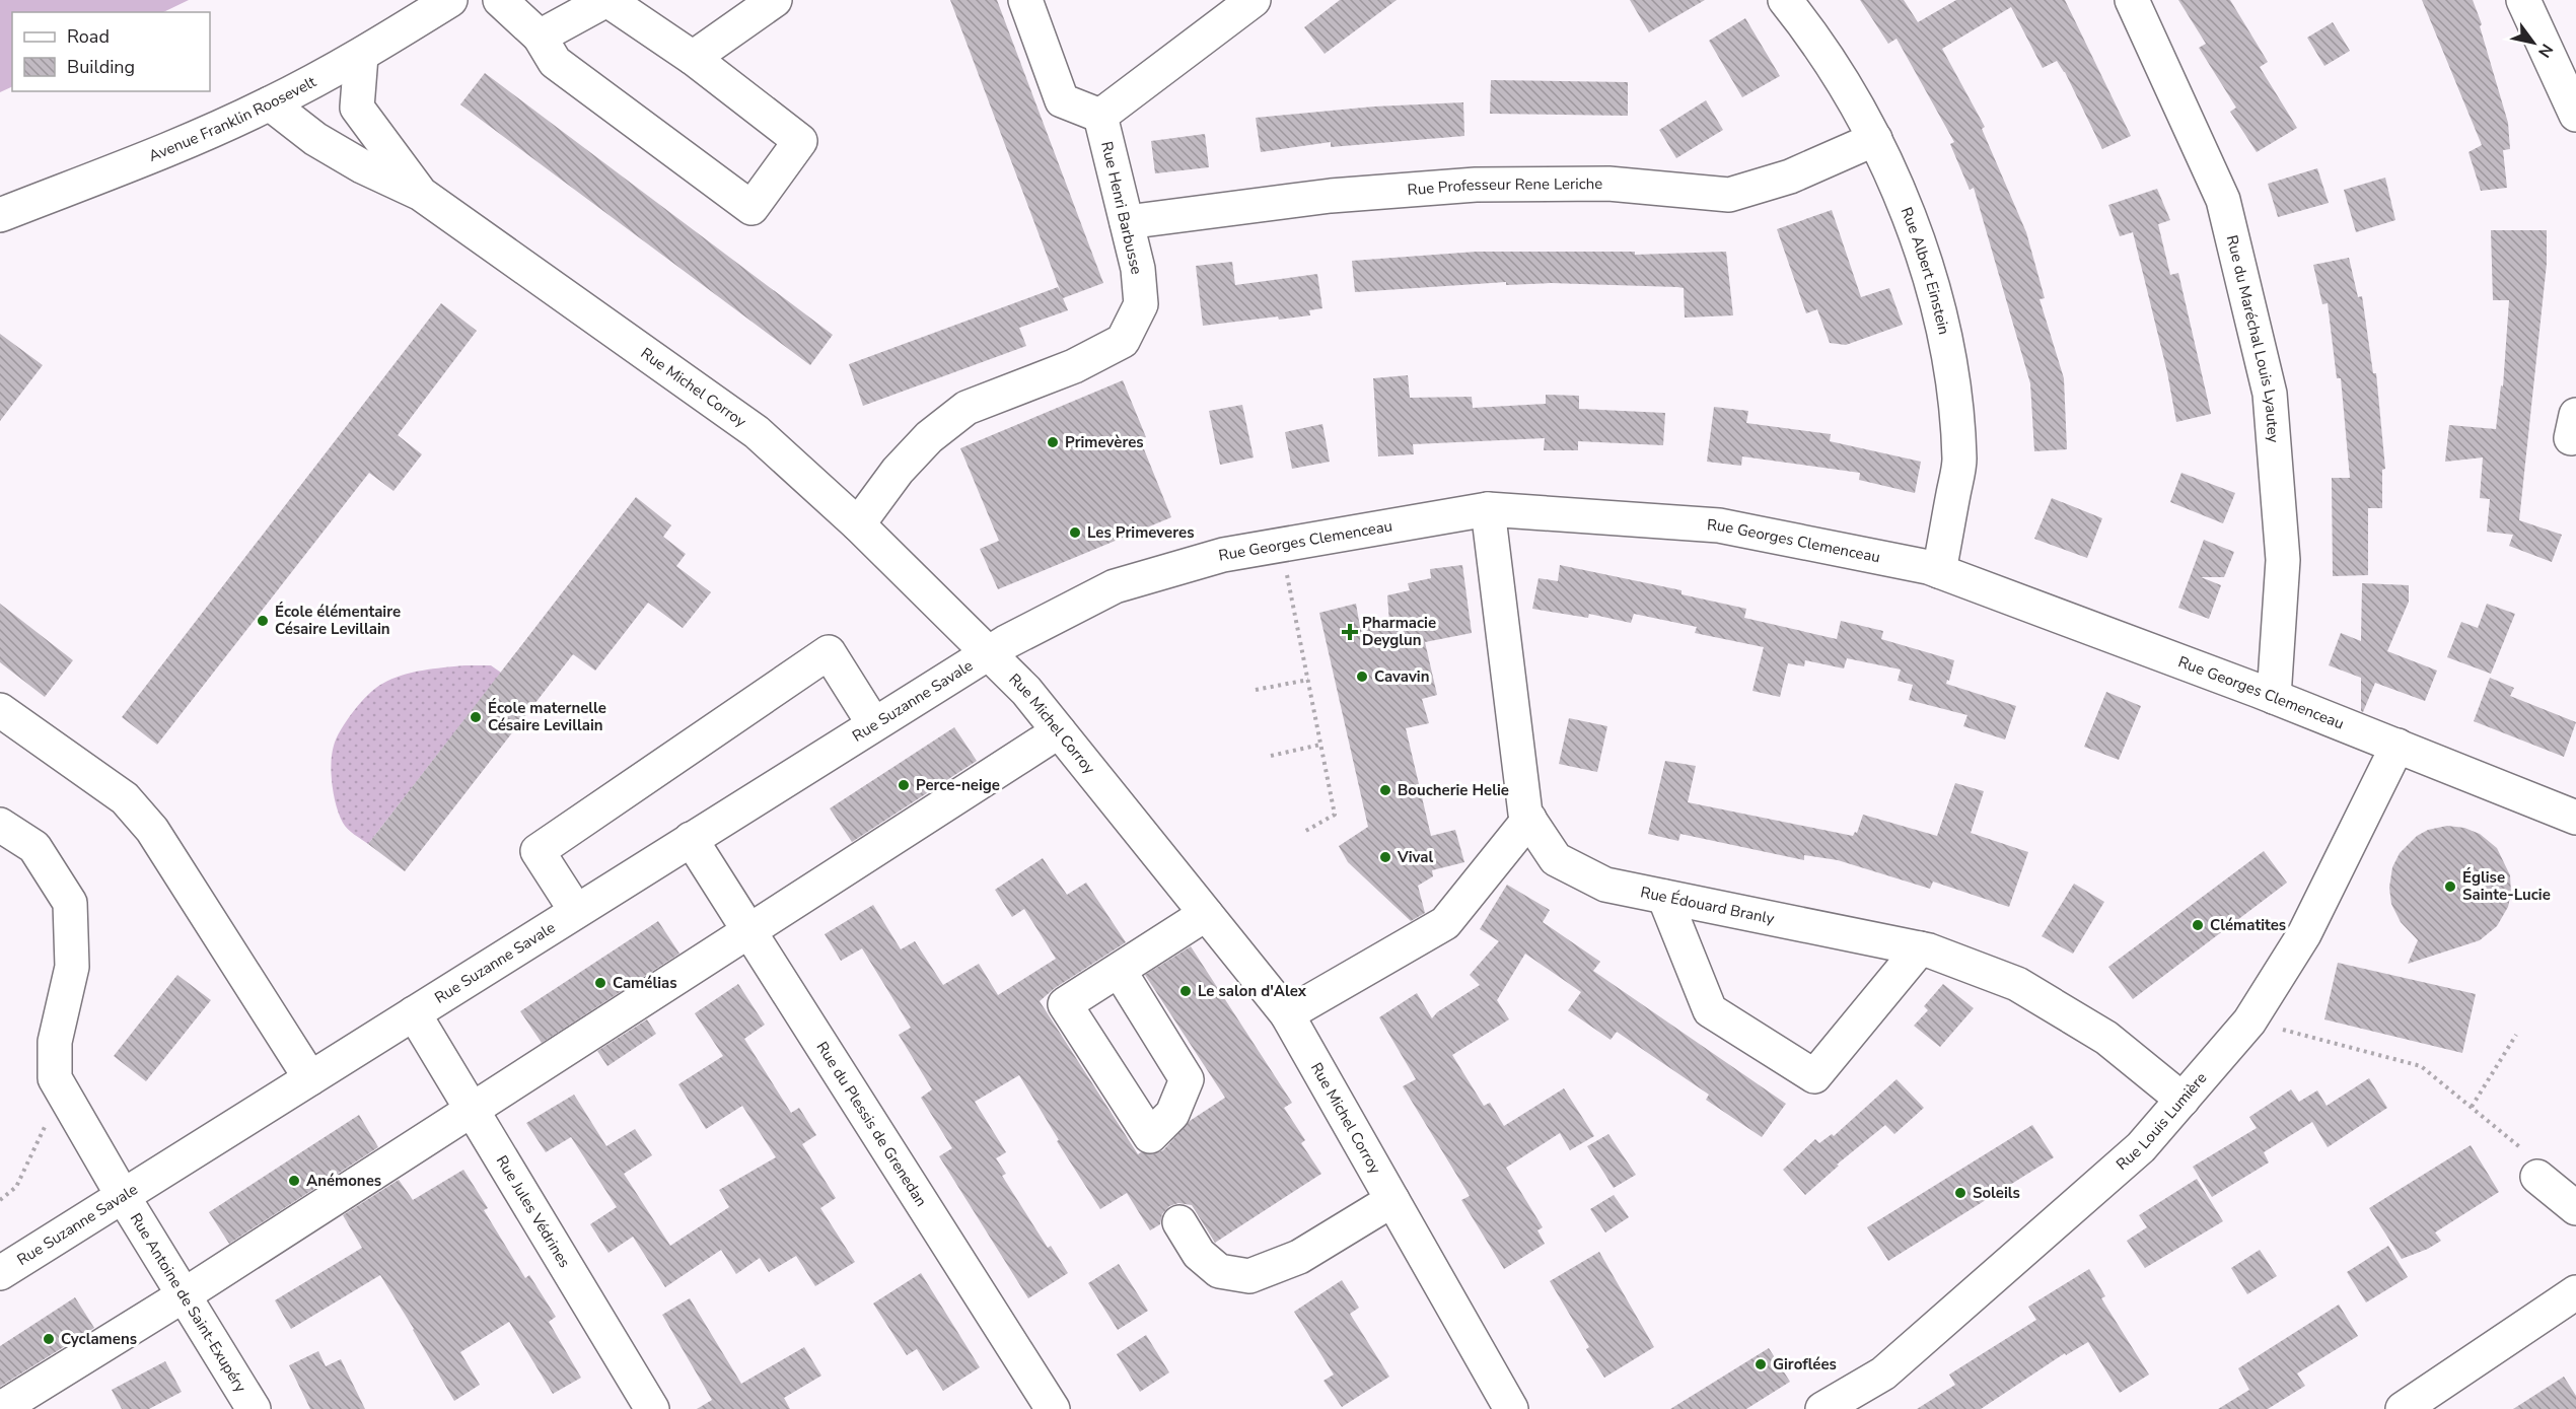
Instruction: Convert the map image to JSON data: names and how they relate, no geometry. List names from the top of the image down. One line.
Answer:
{"streets":{"street":["Avenue Franklin Roosevelt","Rue Professeur Rene Leriche","Rue Henri Barbusse","Rue Albert Einstein","Rue du Maréchal Louis Lyautey","Rue Michel Corroy","Rue Georges Clemenceau","Rue Suzanne Savale","Rue Édouard Branly","Rue Louis Lumière","Rue du Plessis de Grenedan","Rue Jules Védrines","Rue Antoine de Saint-Exupéry"]},"crossings":[["Avenue Franklin Roosevelt","Rue Michel Corroy"],["Rue Professeur Rene Leriche","Rue Henri Barbusse"],["Rue Professeur Rene Leriche","Rue Albert Einstein"],["Rue Henri Barbusse","Rue Michel Corroy"],["Rue Albert Einstein","Rue Georges Clemenceau"],["Rue du Maréchal Louis Lyautey","Rue Georges Clemenceau"],["Rue Michel Corroy","Rue Georges Clemenceau"],["Rue Michel Corroy","Rue Suzanne Savale"],["Rue Georges Clemenceau","Rue Suzanne Savale"],["Rue Georges Clemenceau","Rue Édouard Branly"],["Rue Georges Clemenceau","Rue Louis Lumière"],["Rue Suzanne Savale","Rue du Plessis de Grenedan"],["Rue Suzanne Savale","Rue Jules Védrines"],["Rue Suzanne Savale","Rue Antoine de Saint-Exupéry"],["Rue Édouard Branly","Rue Louis Lumière"]],"places":{"other":["Primevères","Les Primeveres","École élémentaire Césaire Levillain","Cavavin","École maternelle Césaire Levillain","Perce-neige","Boucherie Helie","Vival","Église Sainte-Lucie","Clématites","Camélias","Le salon d'Alex","Anémones","Soleils","Cyclamens","Giroflées"],"health":["Pharmacie Deyglun"]},"legend":["Road","Building"],"north":"bottom right"}
